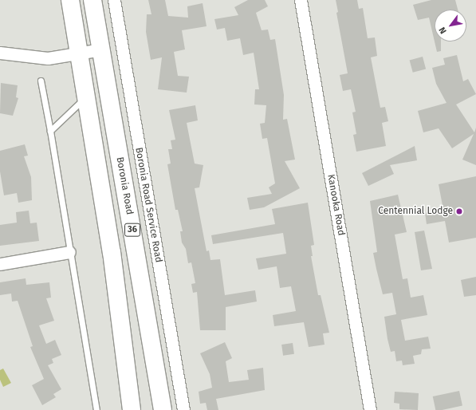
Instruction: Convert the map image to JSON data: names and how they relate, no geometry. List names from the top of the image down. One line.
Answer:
{"streets":{"main road":["Boronia Road","36"],"street":["Boronia Road Service Road","Kanooka Road"]},"places":["Centennial Lodge"],"north":"bottom left"}
